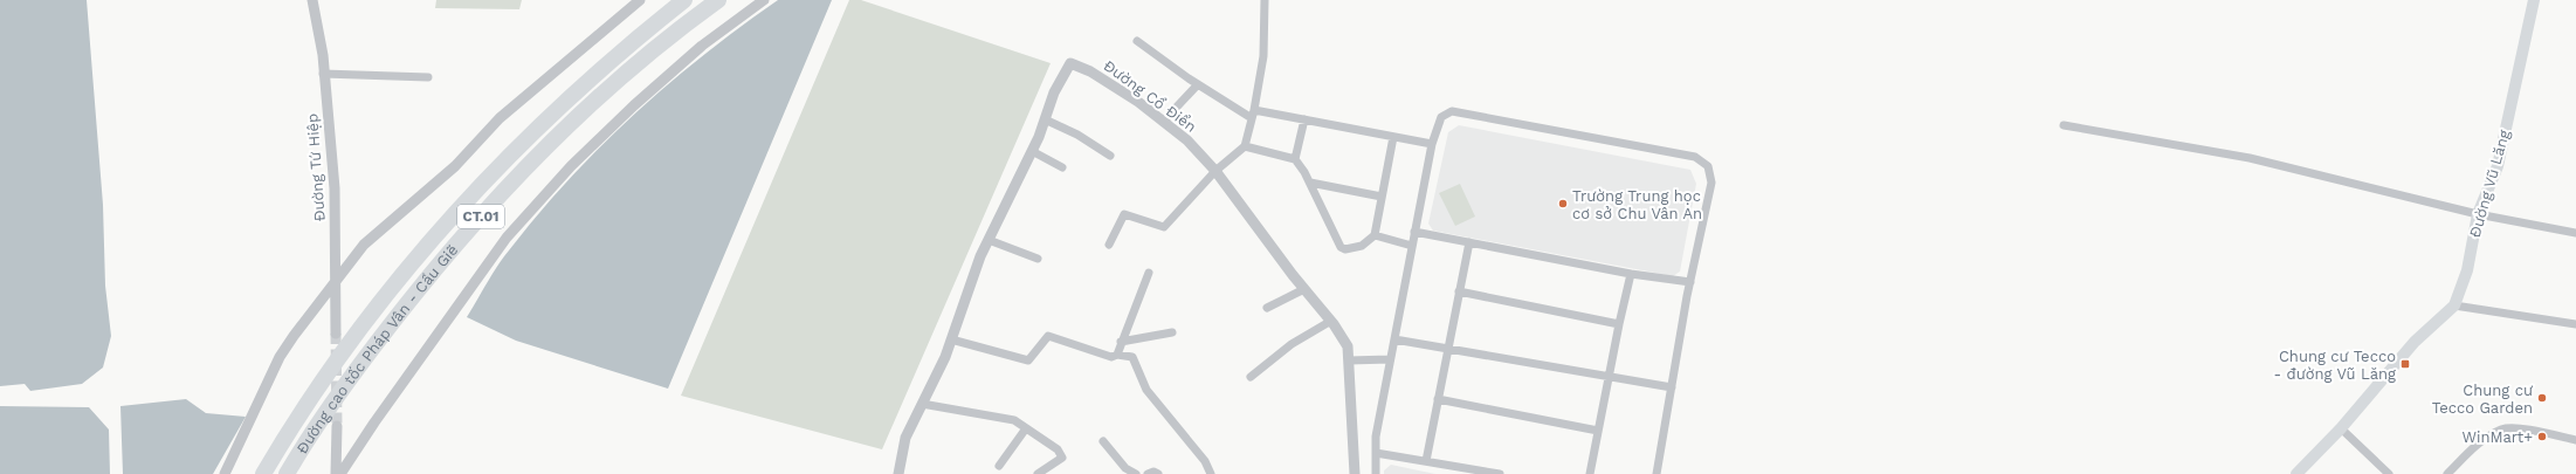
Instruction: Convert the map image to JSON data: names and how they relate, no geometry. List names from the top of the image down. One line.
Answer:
{"streets":{"highway":["CT.01","Đường cao tốc Pháp Vân - Cầu Giẽ"],"main road":["Đường Vũ Lăng"],"street":["Đường Cổ Điển","Đường Tứ Hiệp"]},"places":{"other":["Trường Trung học cơ sở Chu Vân An","Chung cư Tecco Garden","WinMart+"],"transit":["Chung cư Tecco - đường Vũ Lăng"]}}
